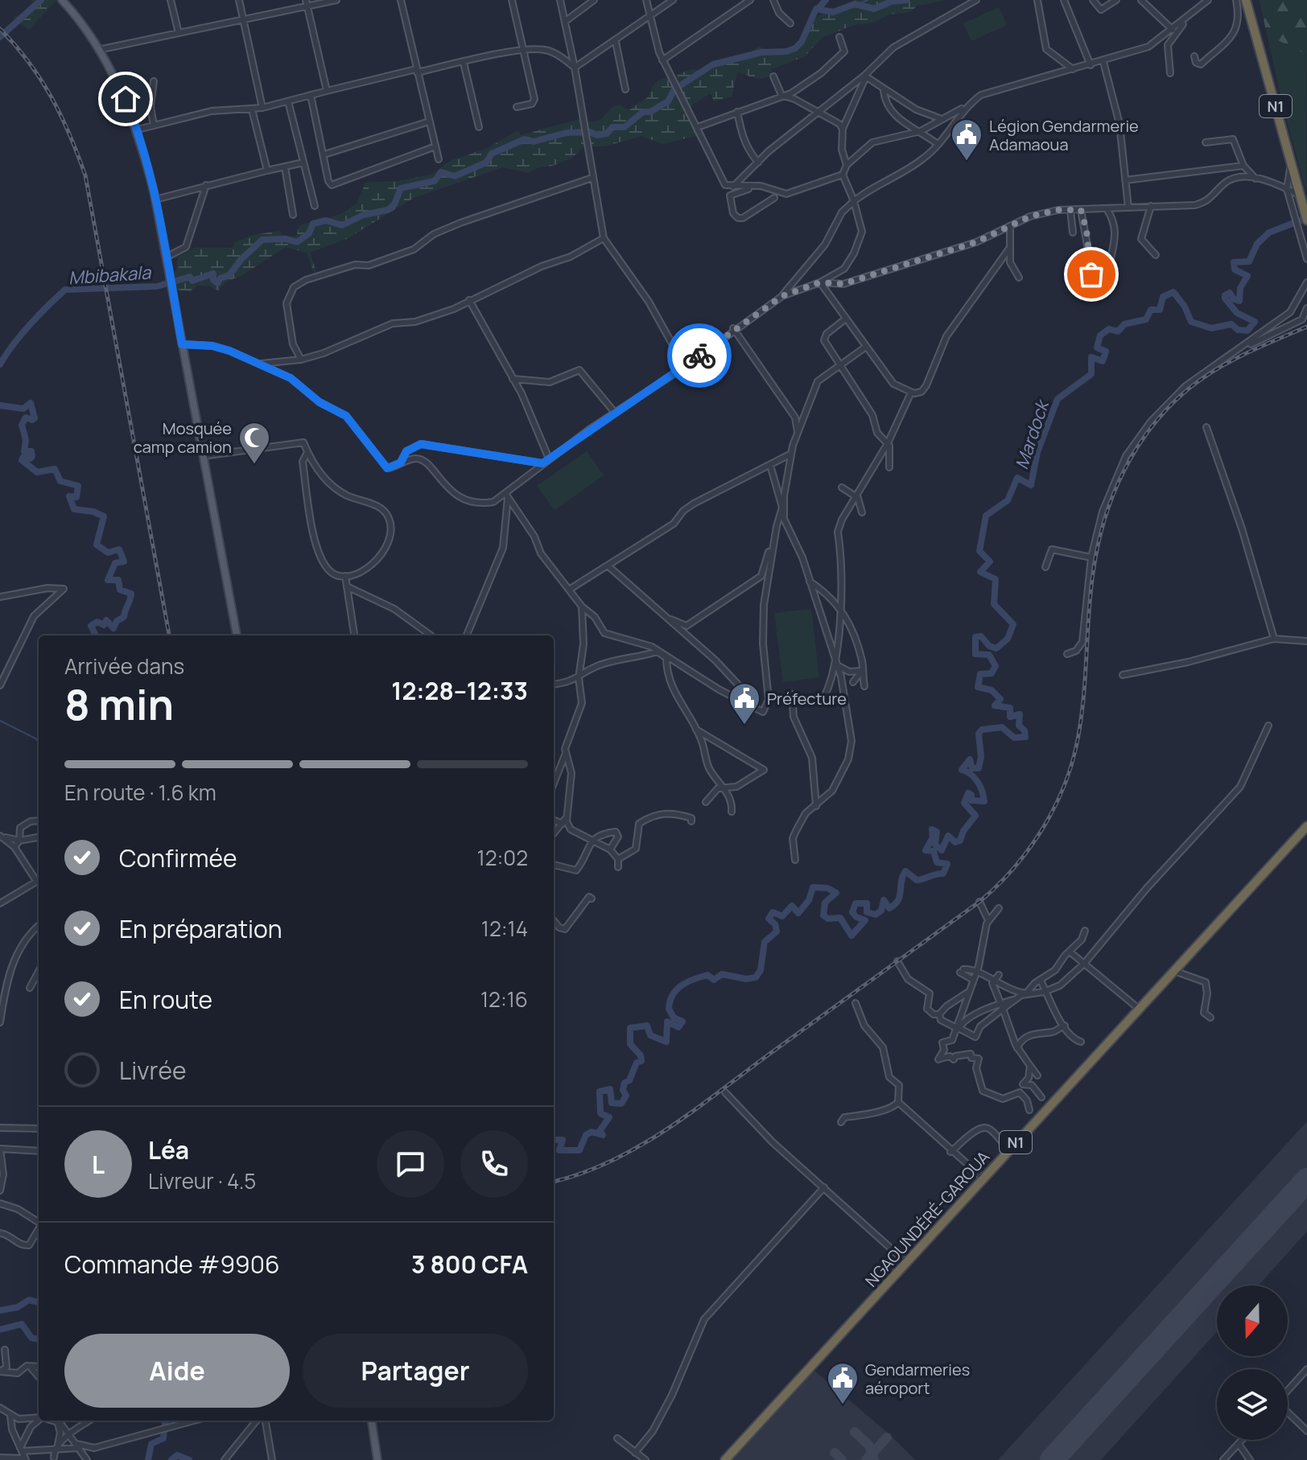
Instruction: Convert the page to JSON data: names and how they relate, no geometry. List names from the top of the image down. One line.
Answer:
{"streets":{"highway":["N1","NGAOUNDÉRÉ-GAROUA"]},"water":["Mbibakala","Mardock"],"places":{"public building":["Légion Gendarmerie Adamaoua","Préfecture","Gendarmeries aéroport"],"mosque":["Mosquée camp camion"]},"north":"bottom","page":{"heading":["8 min","Arrivée dans","12:28–12:33"],"panel":["Léa","Livreur · 4.5","Commande #9906","3 800 CFA"],"bar":"En route · 1.6 km","list":[["Confirmée","12:02"],["En préparation","12:14"],["En route","12:16"],"Livrée"],"round":"L","buttons":["Aide","Partager"]}}
